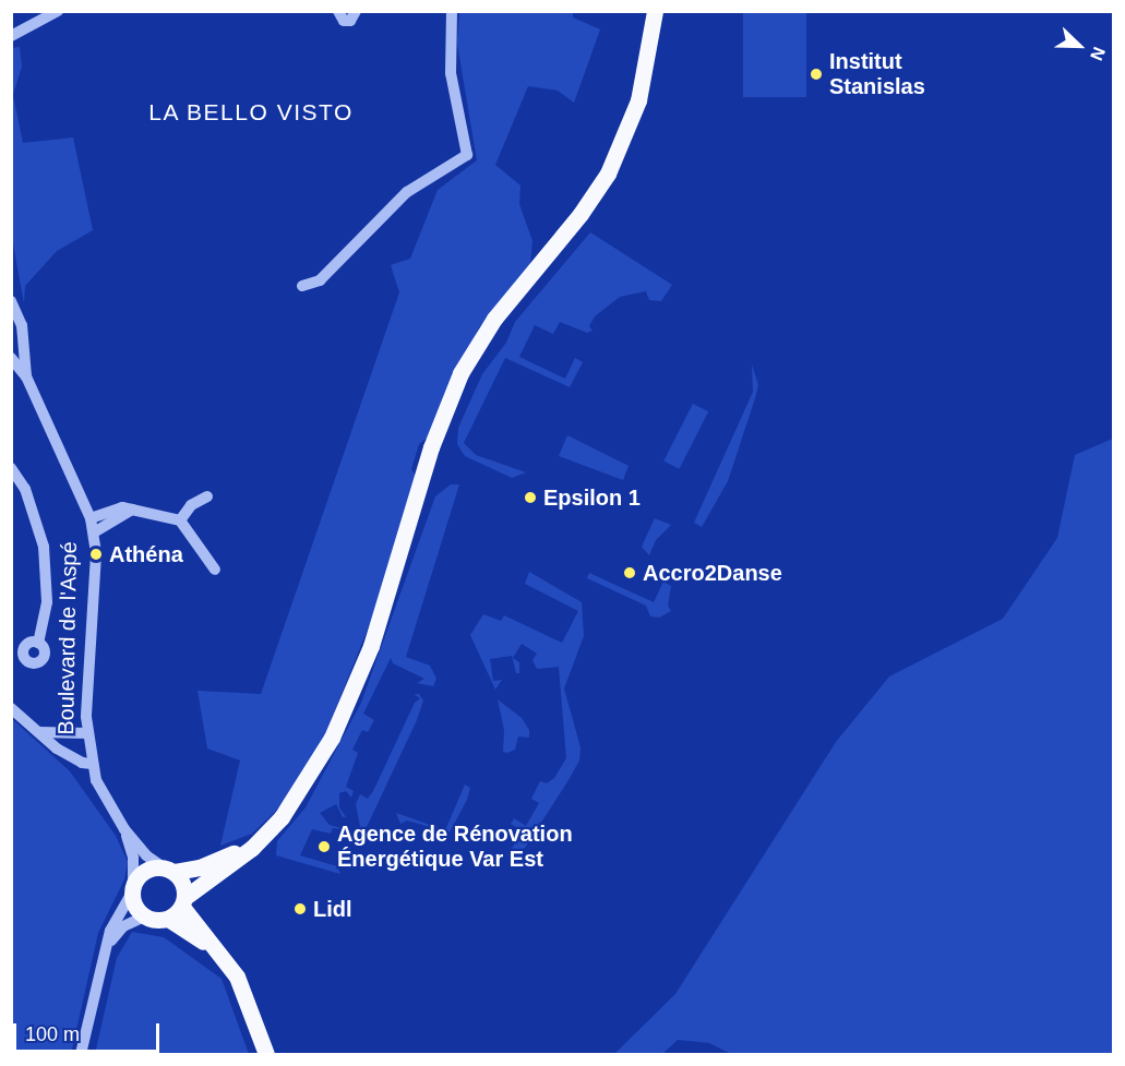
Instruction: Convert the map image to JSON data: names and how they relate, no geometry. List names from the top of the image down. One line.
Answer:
{"streets":{"street":["Boulevard de l'Aspé"]},"districts":["LA BELLO VISTO"],"places":["Institut Stanislas","Epsilon 1","Athéna","Accro2Danse","Agence de Rénovation Énergétique Var Est","Lidl"],"scale_bar":"100 m","north":"bottom right"}
